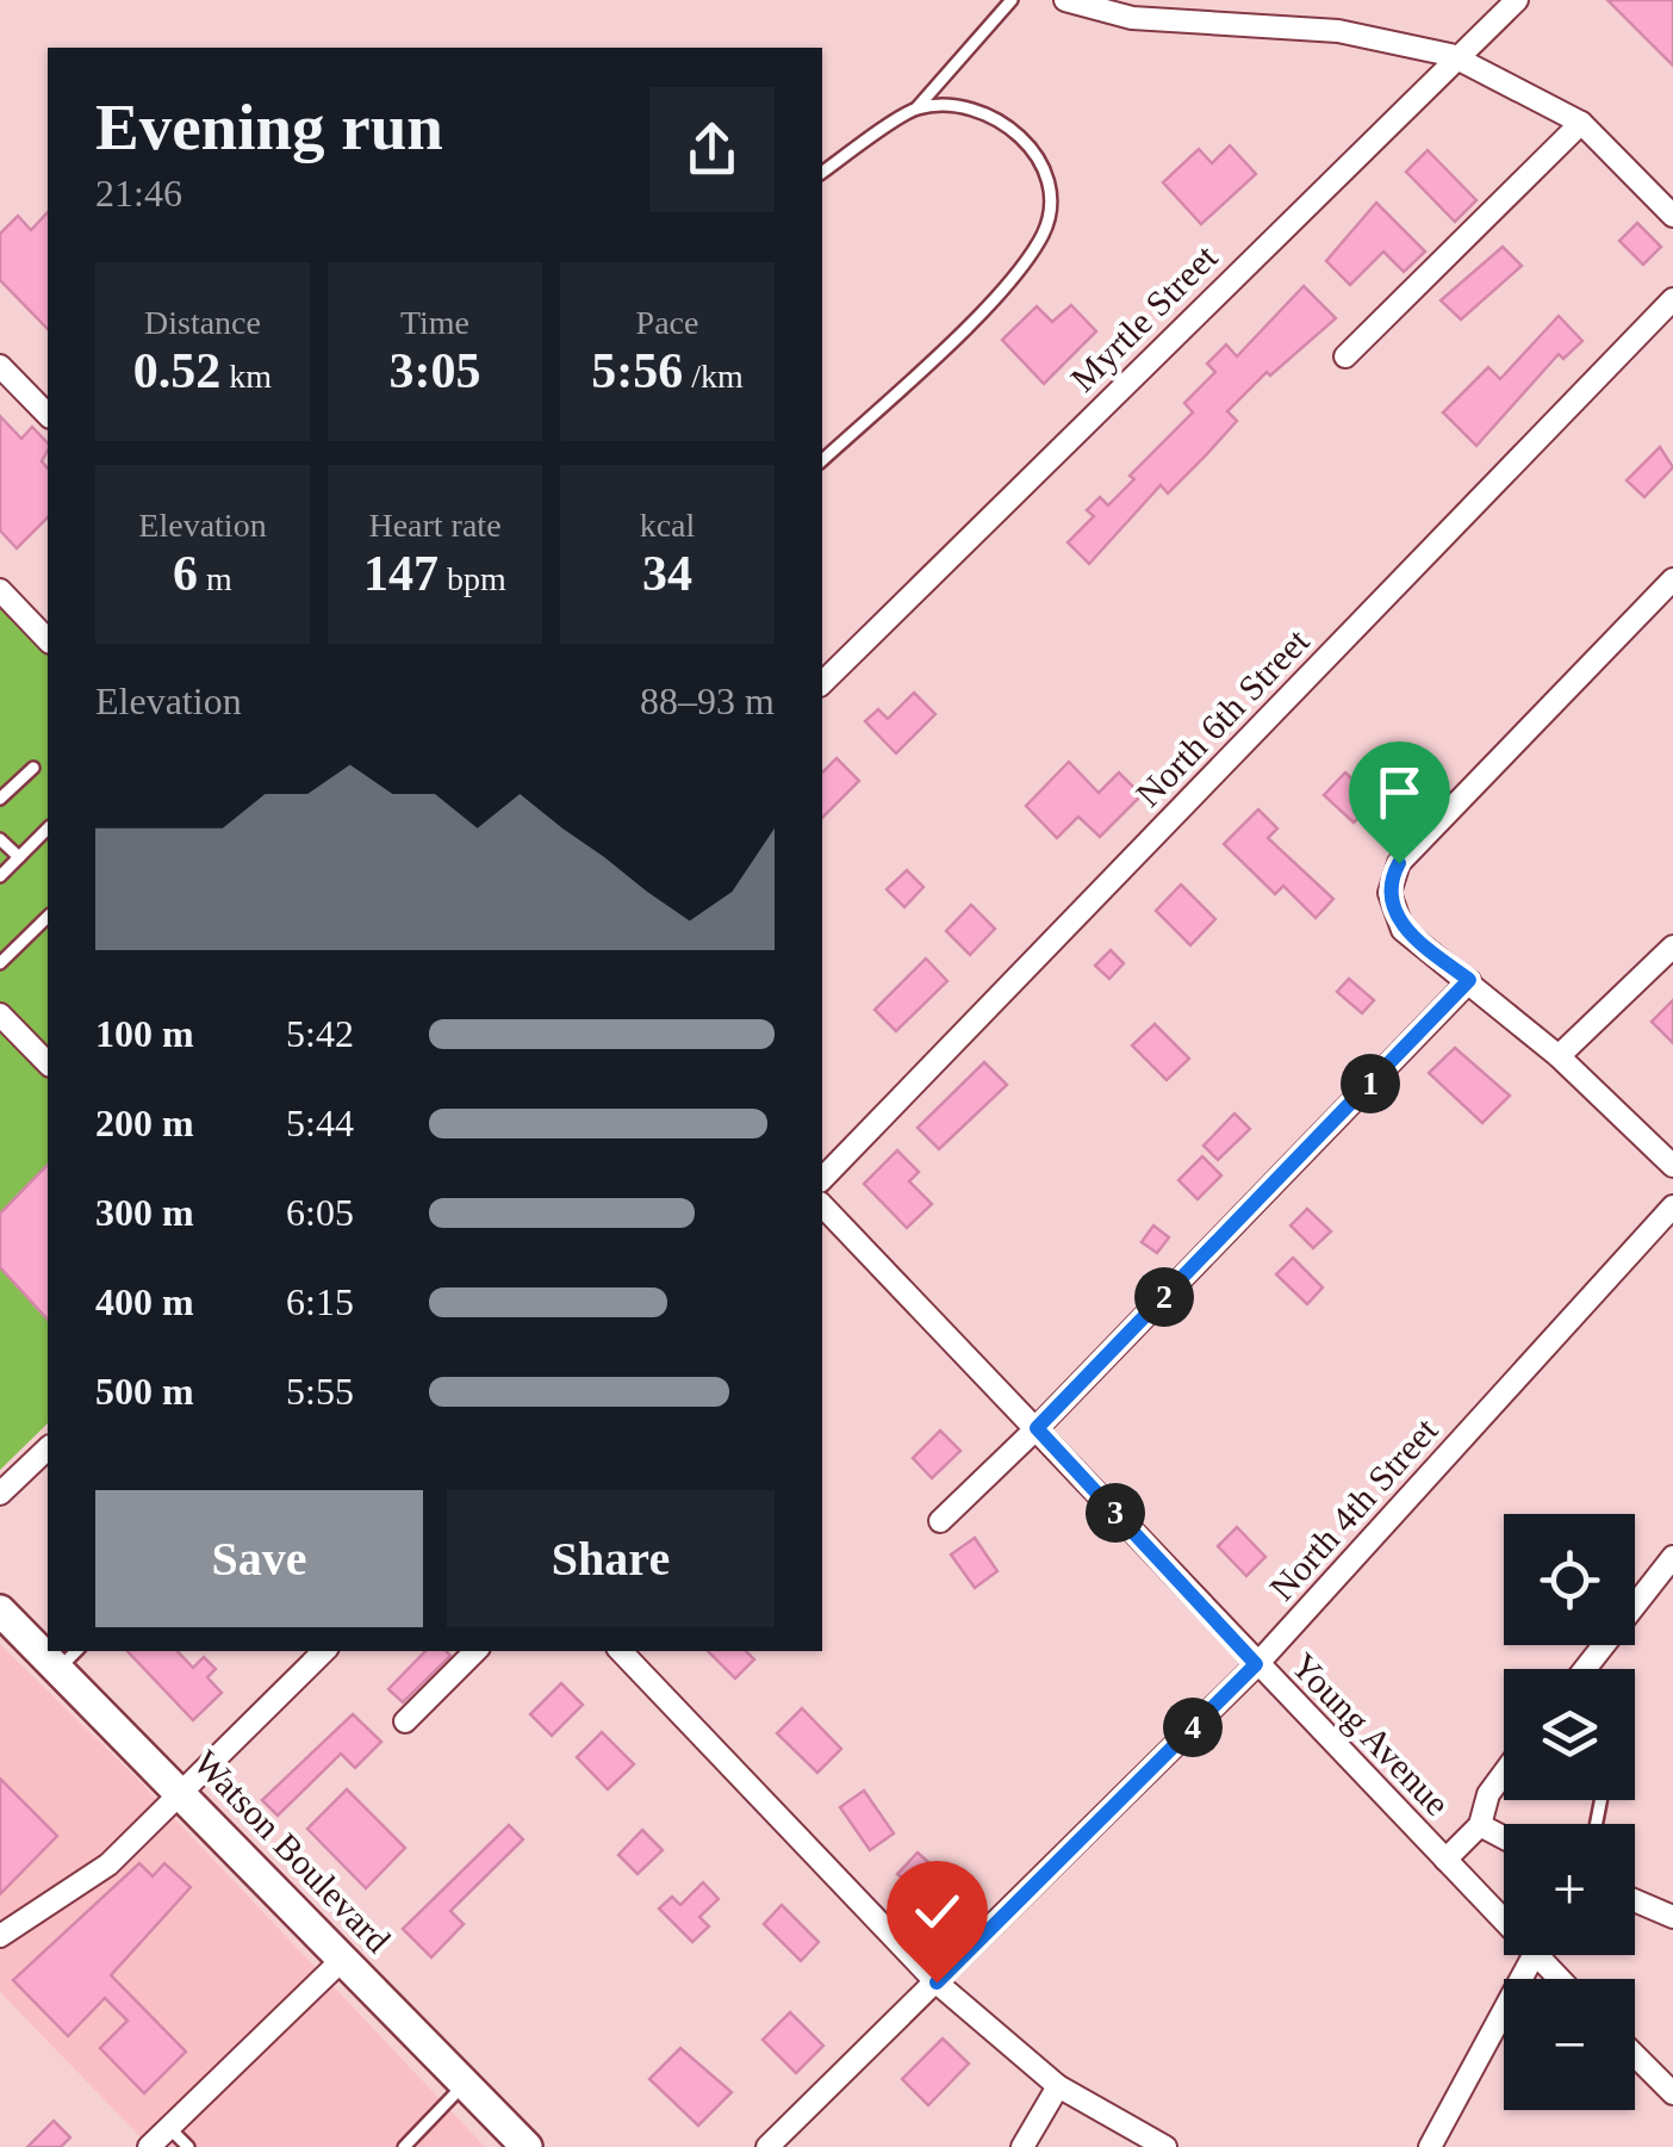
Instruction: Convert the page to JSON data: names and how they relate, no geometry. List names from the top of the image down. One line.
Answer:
{"streets":{"main road":["Watson Boulevard"],"street":["Myrtle Street","North 6th Street","North 4th Street","Young Avenue"]},"crossings":[["North 4th Street","Young Avenue"]],"page":{"heading":["Evening run","21:46"],"stats":[["Distance","0.52 km"],["Time","3:05"],["Pace","5:56 /km"],["Elevation","6 m"],["Heart rate","147 bpm"],["kcal","34"]],"chart":["Elevation","88–93 m"],"list":[{"name":"100 m","note":"5:42"},{"name":"200 m","note":"5:44"},{"name":"300 m","note":"6:05"},{"name":"400 m","note":"6:15"},{"name":"500 m","note":"5:55"}],"pins":["1","2","3","4"],"buttons":["Save","Share"],"map_buttons":["+","−"]}}
